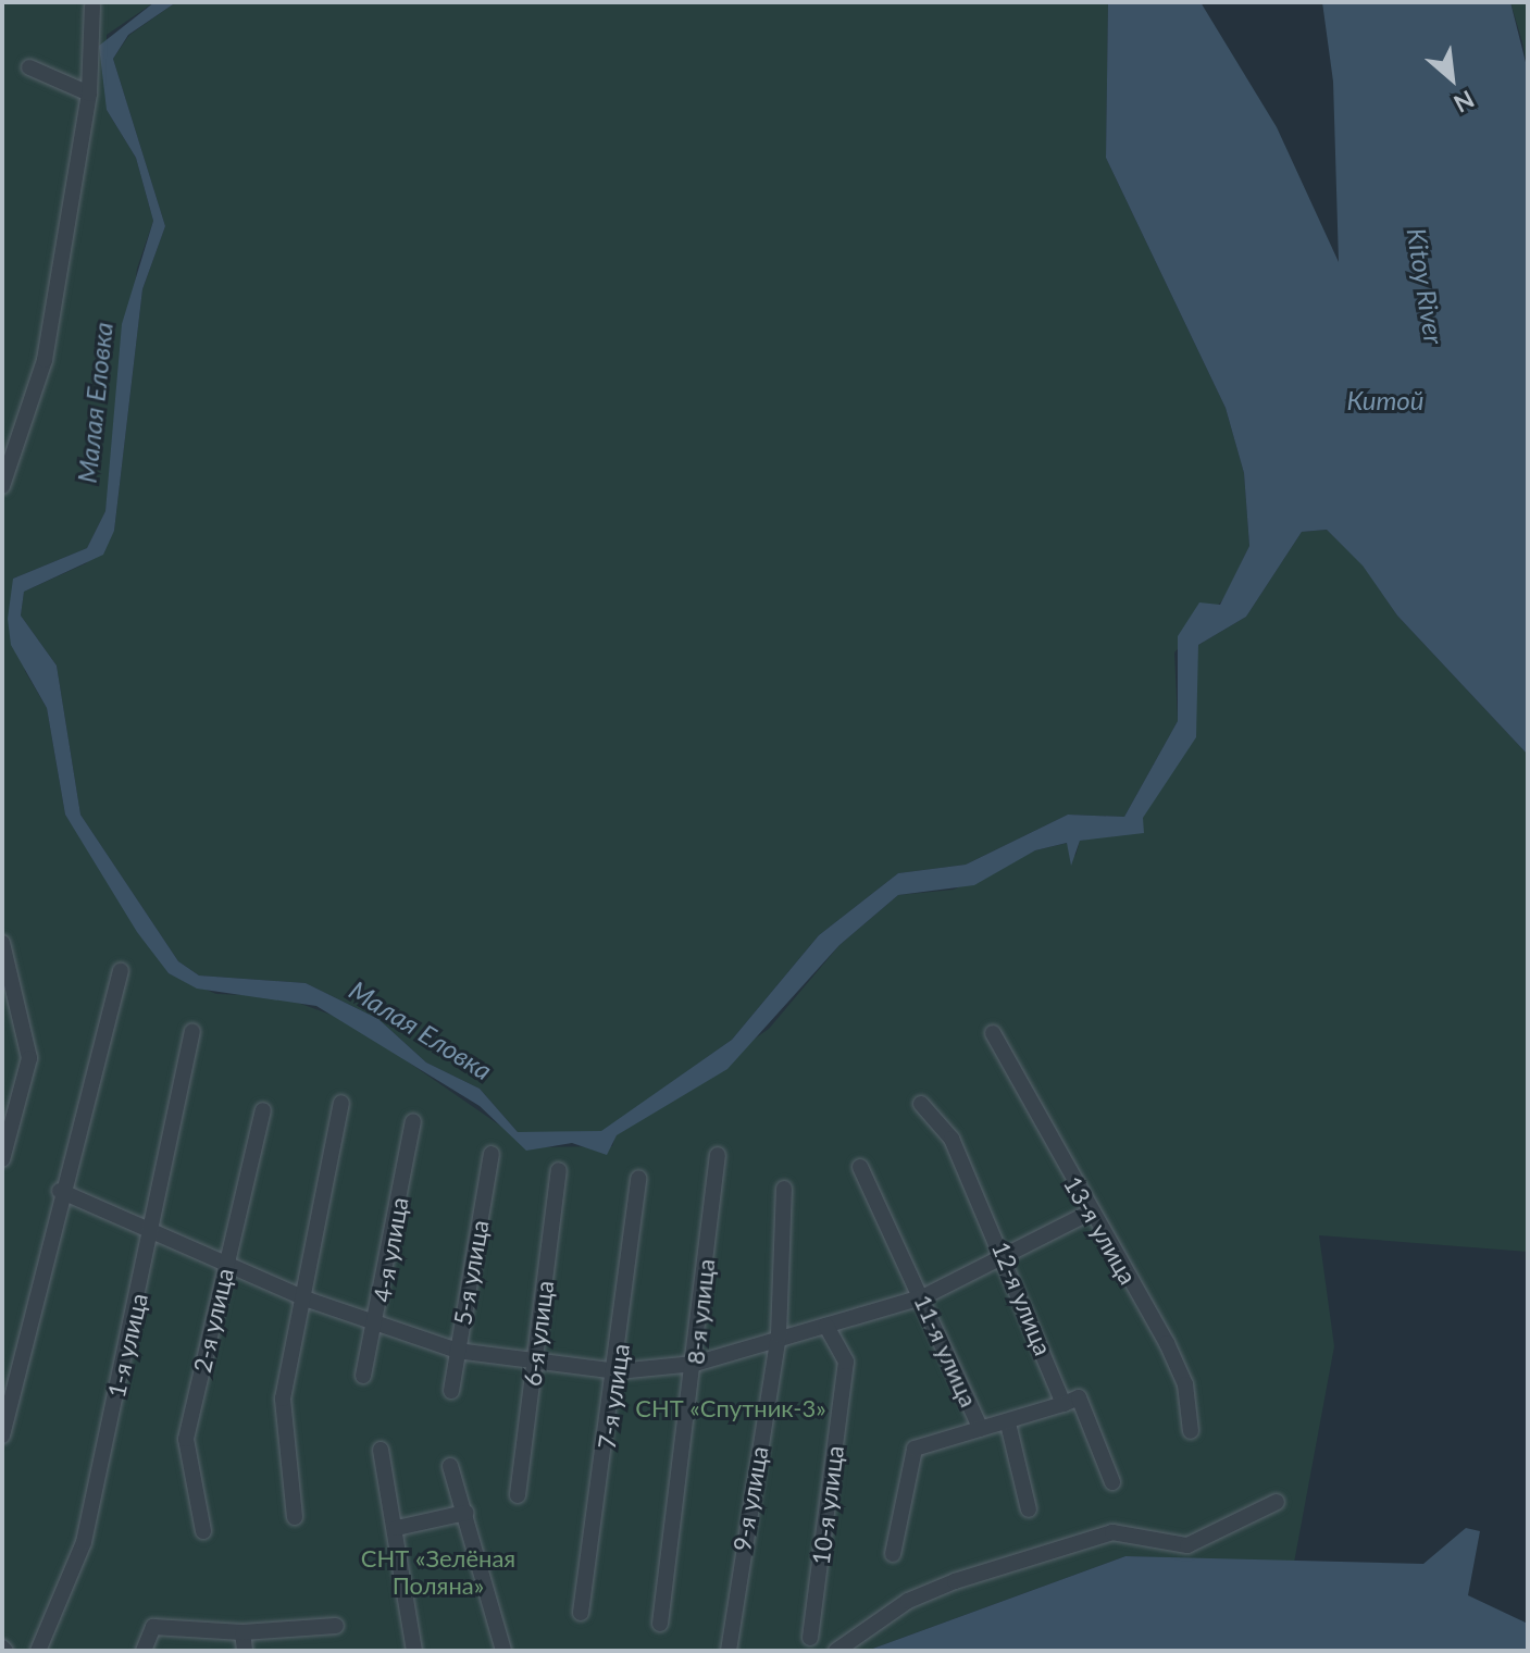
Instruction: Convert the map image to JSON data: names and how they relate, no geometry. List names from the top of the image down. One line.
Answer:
{"streets":{"street":["13-я улица","4-я улица","5-я улица","12-я улица","8-я улица","2-я улица","6-я улица","1-я улица","11-я улица","7-я улица","9-я улица","10-я улица"]},"water":["Kitoy River","Китой","Малая Еловка"],"parks":["СНТ «Спутник-3»","СНТ «Зелёная Поляна»"],"north":"bottom right"}
